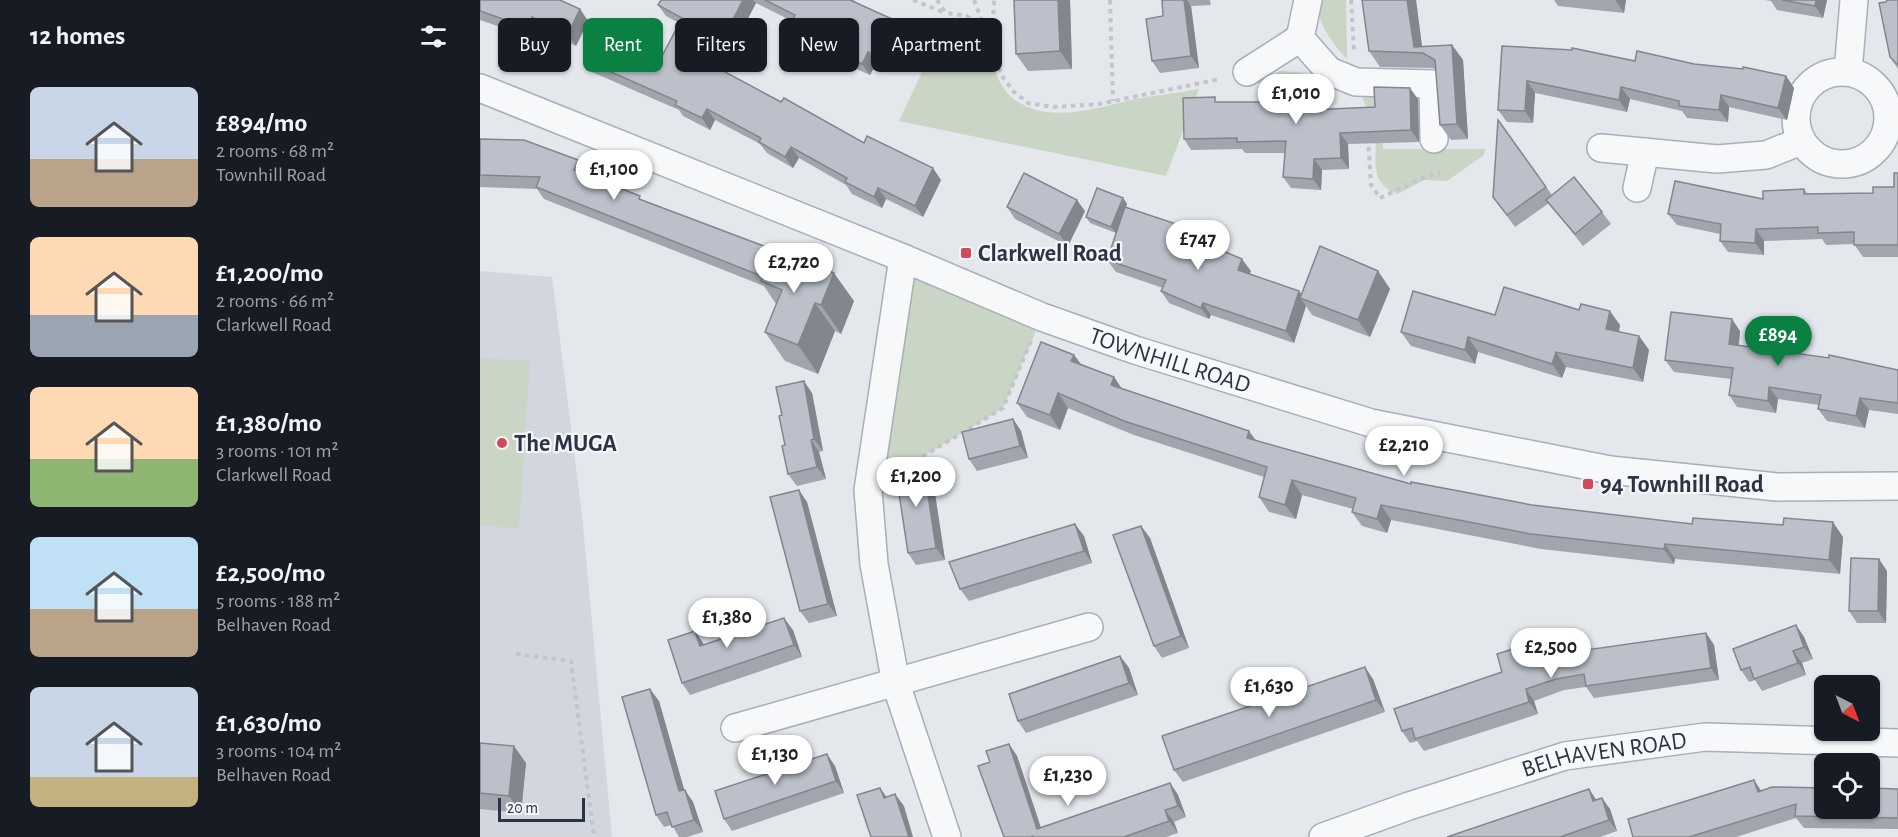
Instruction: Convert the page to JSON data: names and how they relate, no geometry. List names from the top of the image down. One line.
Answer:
{"streets":{"street":["TOWNHILL ROAD","BELHAVEN ROAD"]},"places":{"transit":["Clarkwell Road","94 Townhill Road"],"other":["The MUGA"]},"scale_bar":"20 m","north":"bottom right","page":{"heading":"12 homes","chip":["Buy","Rent","Filters","New","Apartment"],"list":[{"name":"£894/mo","note":"2 rooms · 68 m² · Townhill Road"},{"name":"£1,200/mo","note":"2 rooms · 66 m² · Clarkwell Road"},{"name":"£1,380/mo","note":"3 rooms · 101 m² · Clarkwell Road"},{"name":"£2,500/mo","note":"5 rooms · 188 m² · Belhaven Road"},{"name":"£1,630/mo","note":"3 rooms · 104 m² · Belhaven Road"}],"price":["£1,010","£1,100","£747","£2,720","£894","£2,210","£1,200","£1,380","£2,500","£1,630","£1,130","£1,230"],"scale":"20 m"}}
